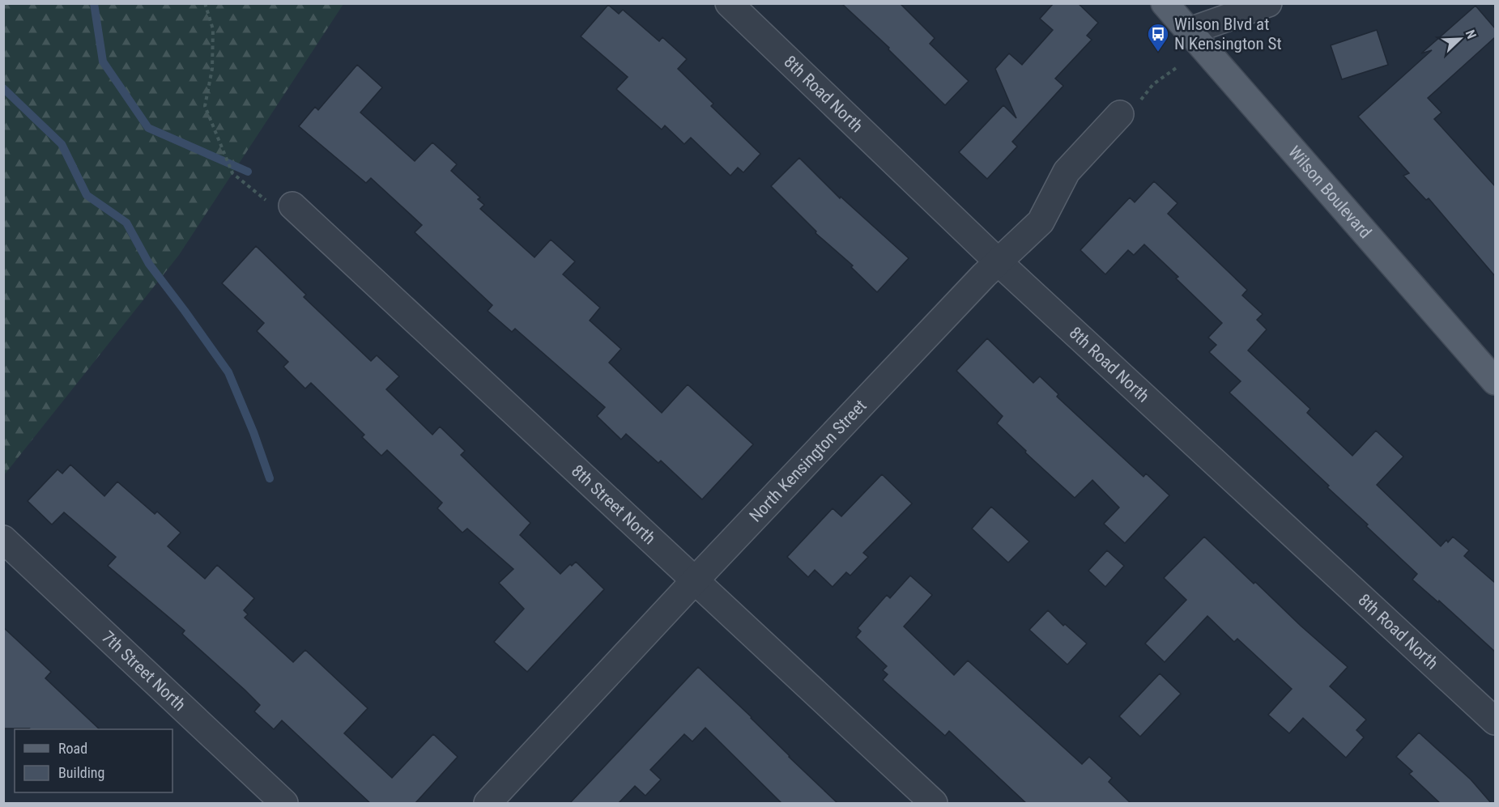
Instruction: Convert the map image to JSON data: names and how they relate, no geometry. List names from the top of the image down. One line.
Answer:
{"streets":{"main road":["Wilson Boulevard"],"street":["8th Road North","North Kensington Street","8th Street North","7th Street North"]},"crossings":[["8th Road North","North Kensington Street"],["North Kensington Street","8th Street North"]],"places":{"bus stop":["Wilson Blvd at N Kensington St"]},"legend":["Road","Building"],"north":"top right"}
